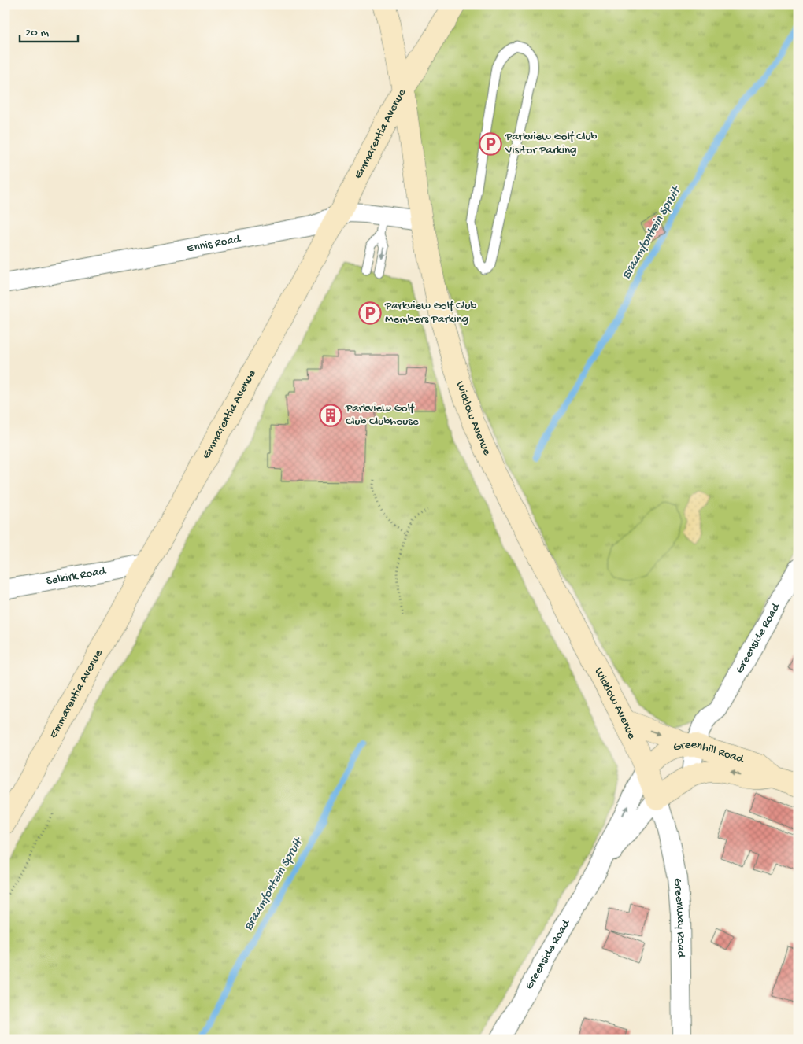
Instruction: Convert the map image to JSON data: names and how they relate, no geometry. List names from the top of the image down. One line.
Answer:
{"streets":{"street":["Emmarentia Avenue","Ennis Road","Wicklow Avenue","Selkirk Road","Greenside Road","Greenhill Road","Greenway Road"]},"crossings":[["Emmarentia Avenue","Ennis Road"],["Emmarentia Avenue","Wicklow Avenue"],["Emmarentia Avenue","Selkirk Road"],["Ennis Road","Wicklow Avenue"],["Wicklow Avenue","Greenside Road"],["Wicklow Avenue","Greenhill Road"],["Wicklow Avenue","Greenway Road"],["Greenside Road","Greenhill Road"],["Greenside Road","Greenway Road"],["Greenhill Road","Greenway Road"]],"water":["Braamfontein Spruit"],"places":{"parking":["Parkview Golf Club Visitor Parking","Parkview Golf Club Members Parking"],"building":["Parkview Golf Club Clubhouse"]},"scale_bar":"20 m"}
